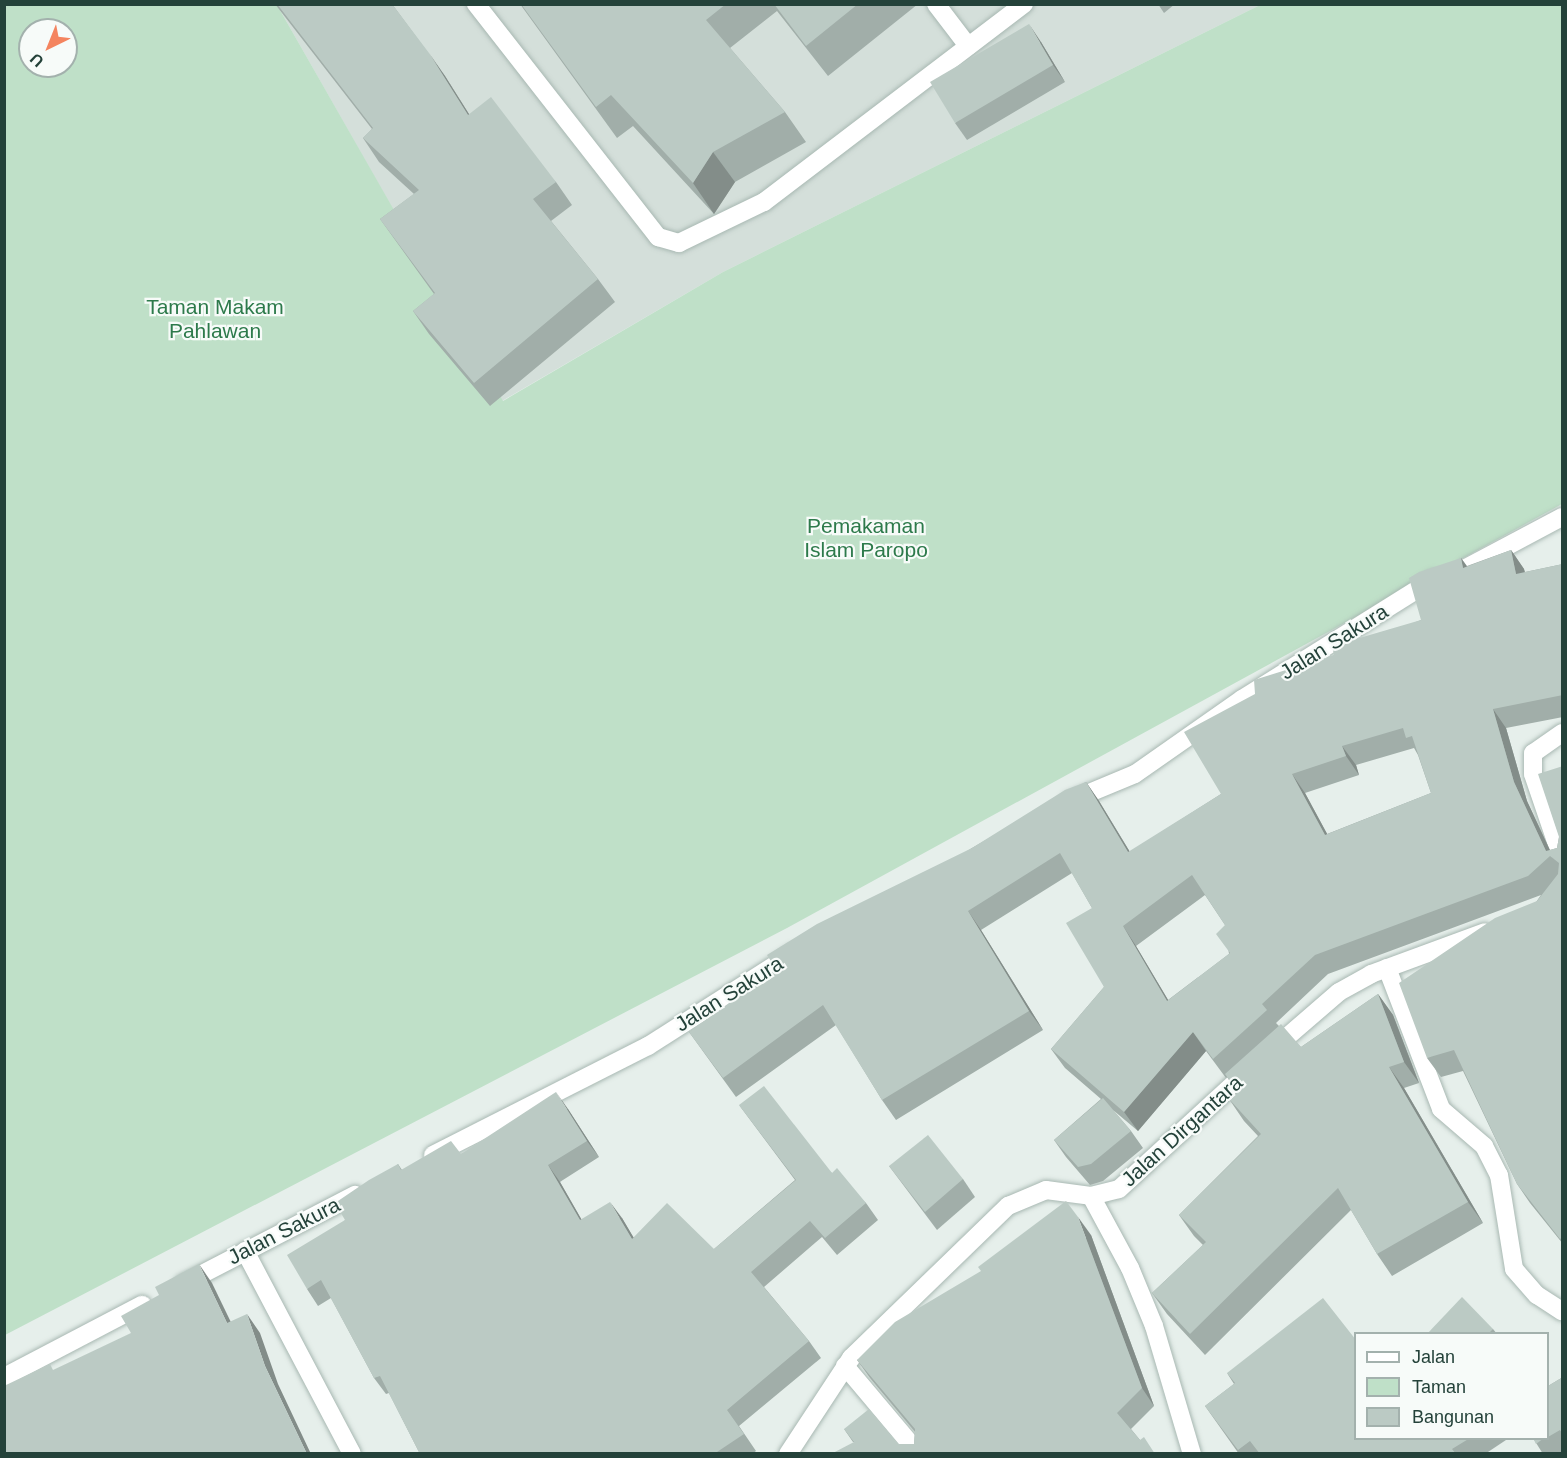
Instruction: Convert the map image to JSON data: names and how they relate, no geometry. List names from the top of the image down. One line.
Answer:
{"streets":{"street":["Jalan Sakura","Jalan Dirgantara"]},"parks":["Taman Makam Pahlawan","Pemakaman Islam Paropo"],"legend":["Jalan","Taman","Bangunan"],"north":"bottom left"}
